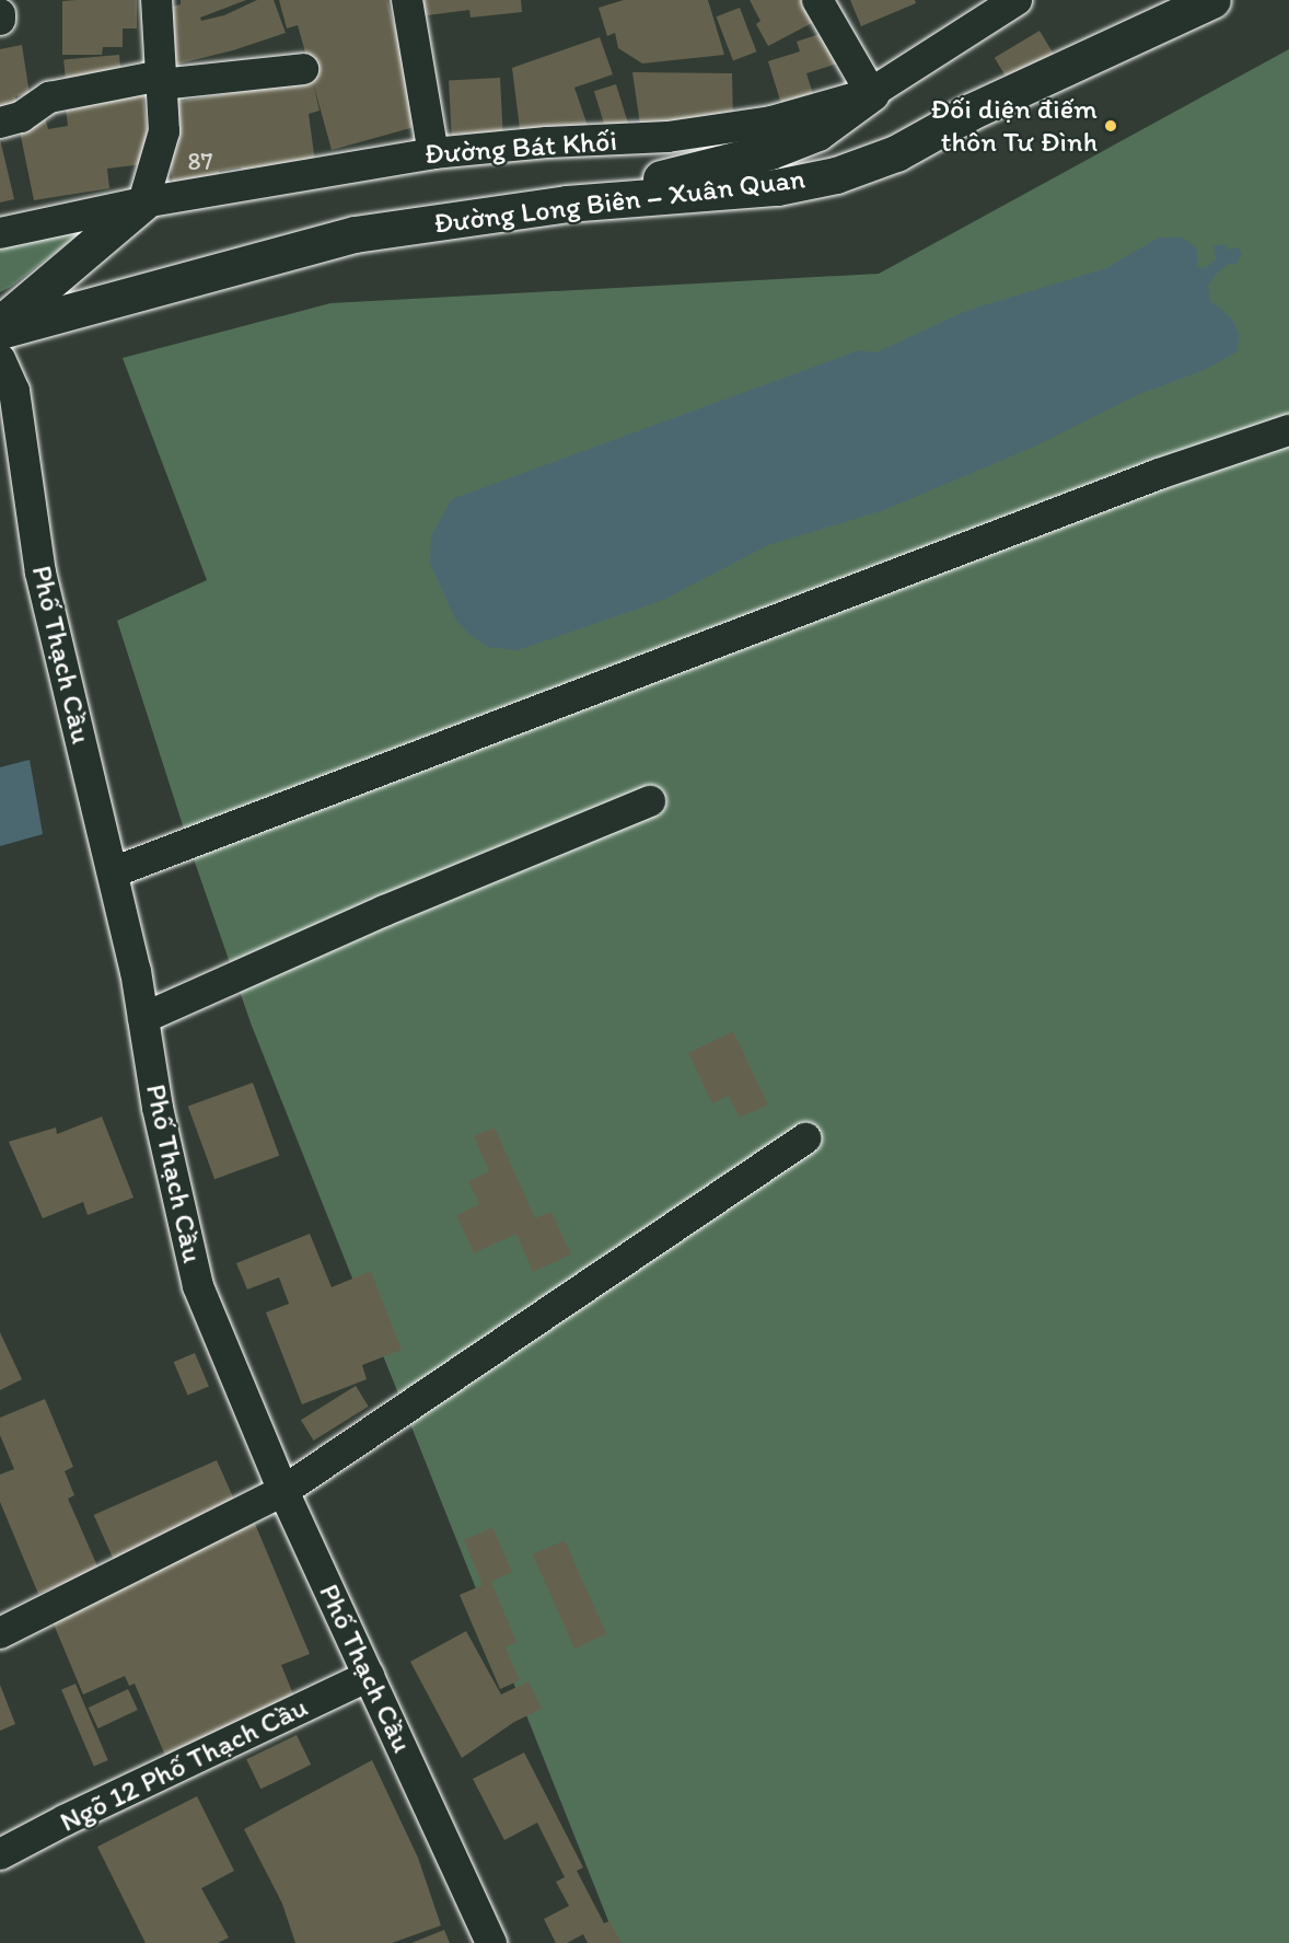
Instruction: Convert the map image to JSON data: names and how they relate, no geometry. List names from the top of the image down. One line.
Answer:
{"streets":{"main road":["Đường Long Biên – Xuân Quan"],"street":["Đường Bát Khối","Phố Thạch Cầu","Ngõ 12 Phố Thạch Cầu"]},"crossings":[["Phố Thạch Cầu","Ngõ 12 Phố Thạch Cầu"]],"places":["Đối diện điếm thôn Tư Đình"],"house_numbers":["87"]}
